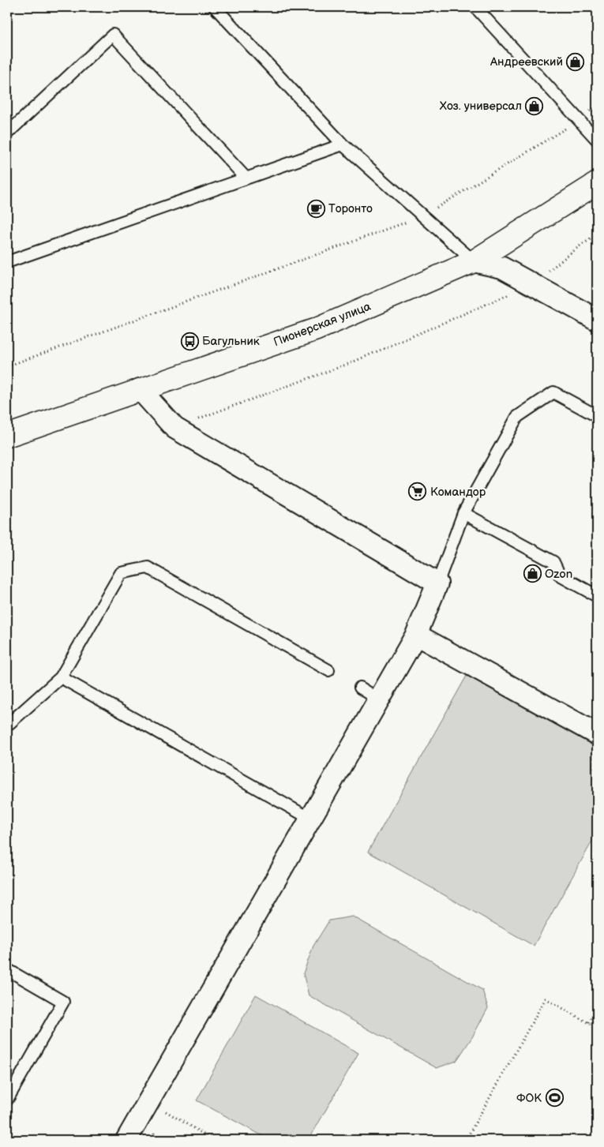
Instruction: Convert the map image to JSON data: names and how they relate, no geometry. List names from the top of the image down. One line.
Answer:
{"streets":{"street":["Пионерская улица"]},"places":{"shop":["Андреевский","Хоз. универсал","Ozon"],"cafe":["Торонто"],"bus stop":["Багульник"],"supermarket":["Командор"],"sports":["ФОК"]}}
